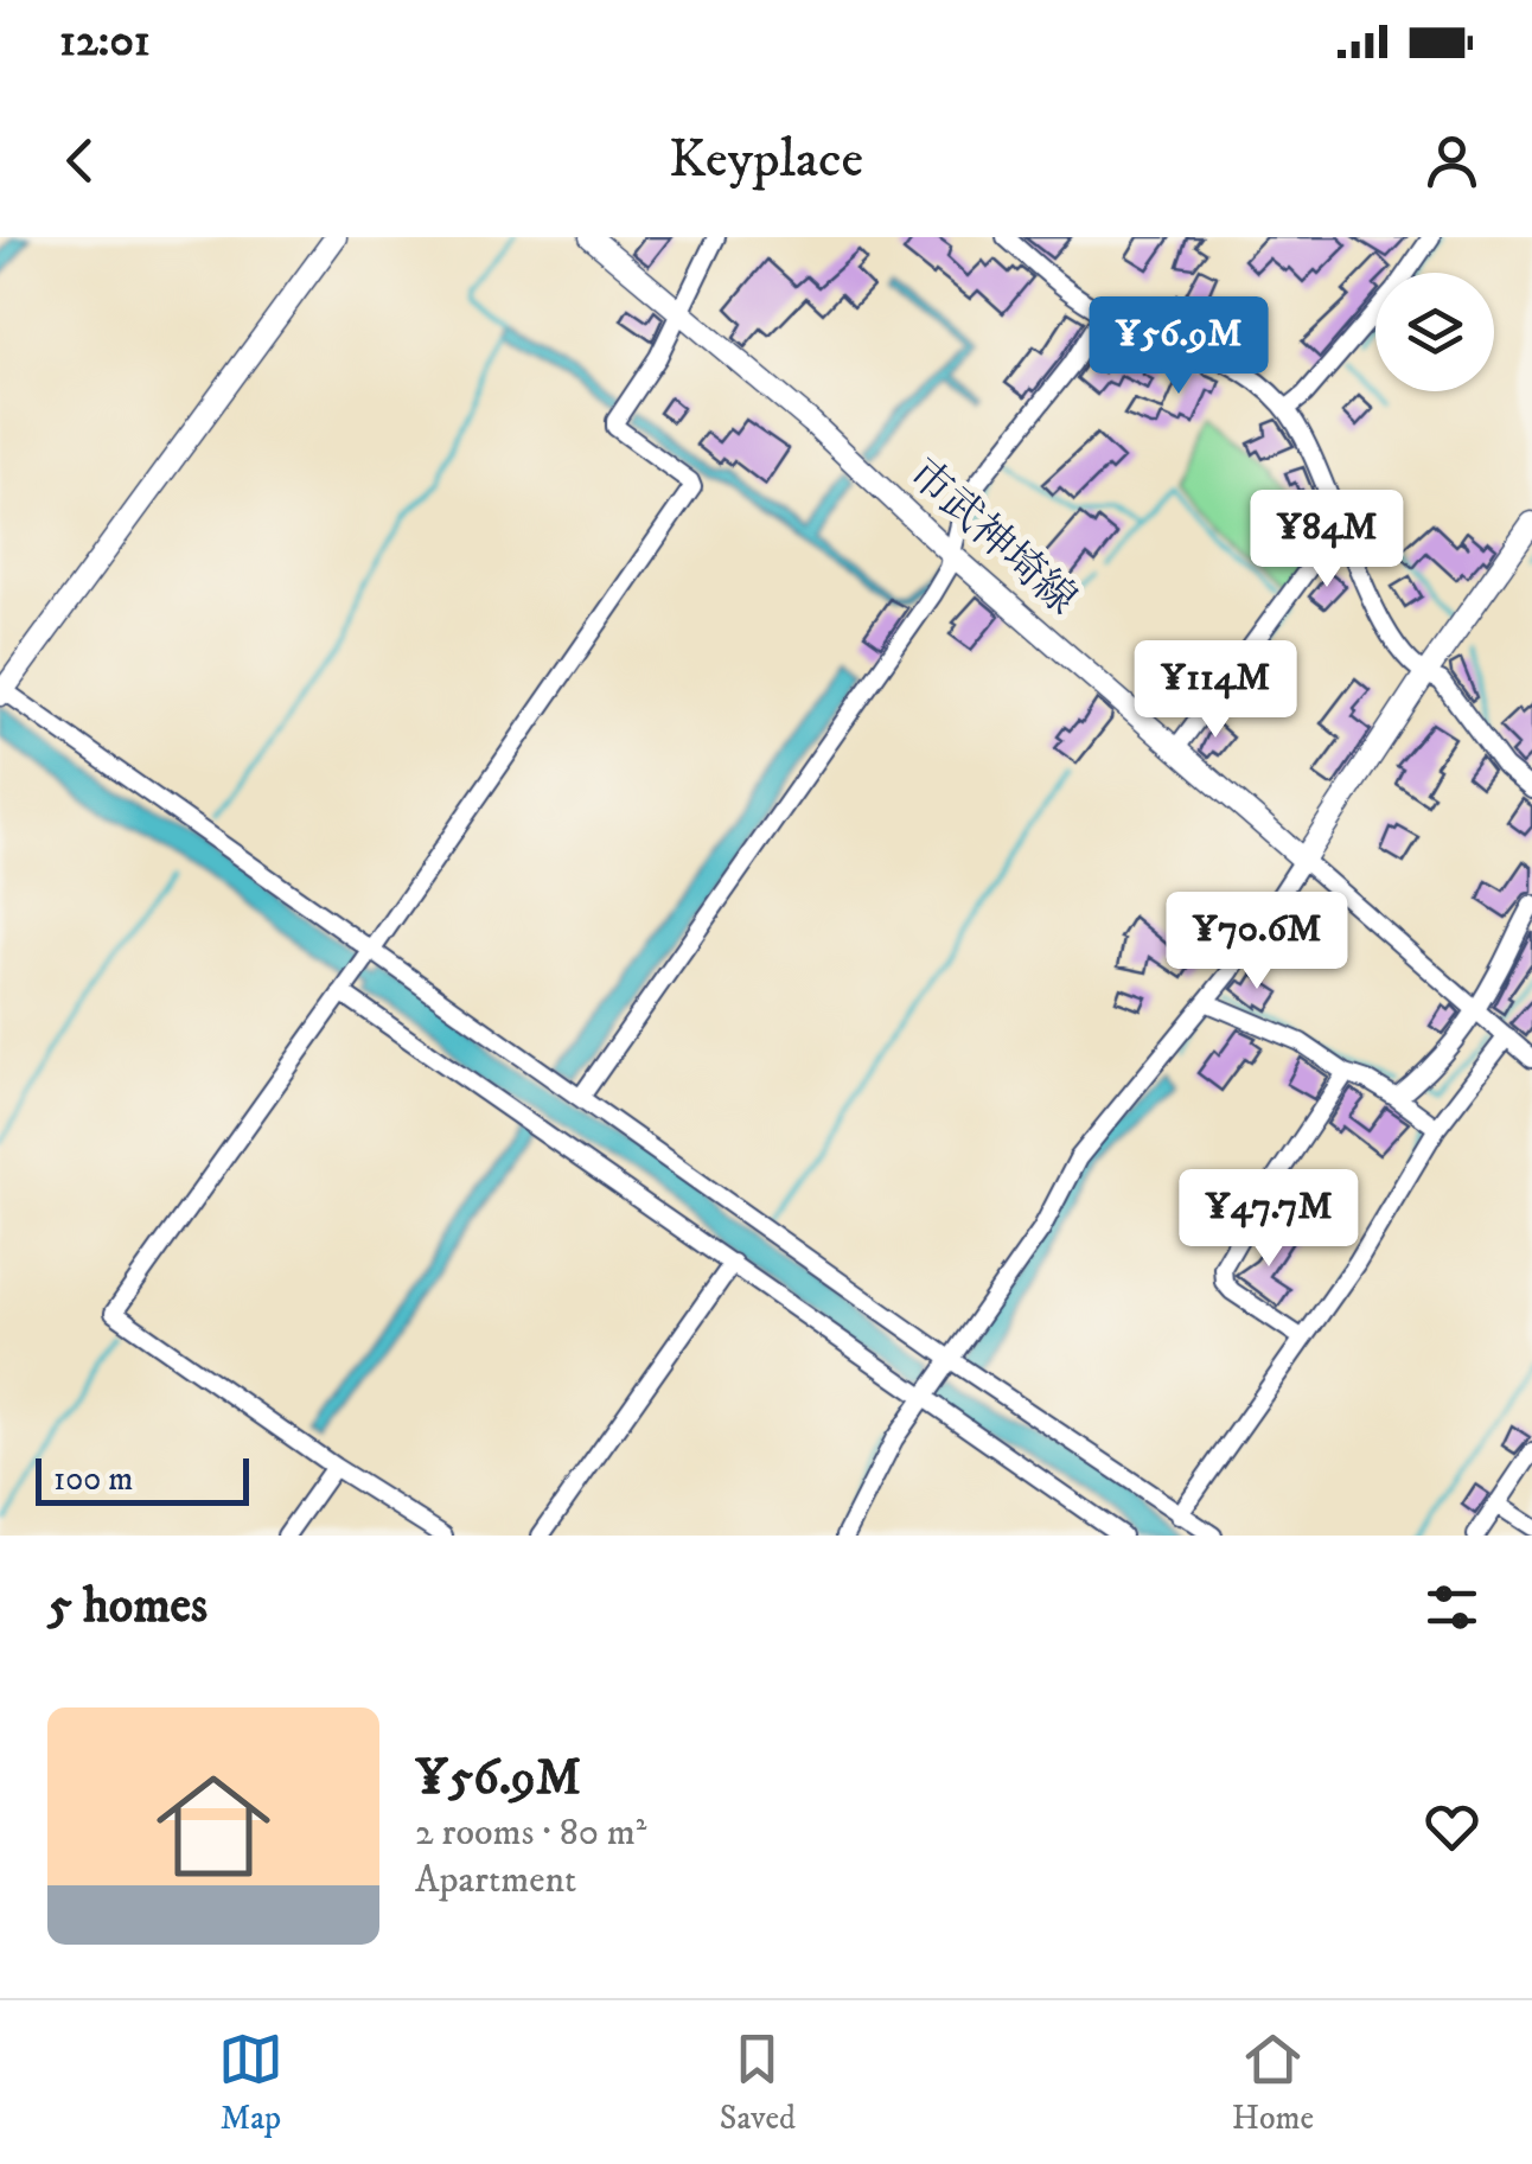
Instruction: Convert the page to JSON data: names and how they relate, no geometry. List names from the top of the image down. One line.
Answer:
{"streets":{"main road":["市武神埼線"]},"scale_bar":"100 m","page":{"status":"12:01","header":"Keyplace","price":["¥56.9M","¥84M","¥114M","¥70.6M","¥47.7M"],"scale":"100 m","heading":"5 homes","list":[{"name":"¥56.9M","note":"2 rooms · 80 m² · Apartment"}],"tabs":["Map","Saved","Home"]}}
